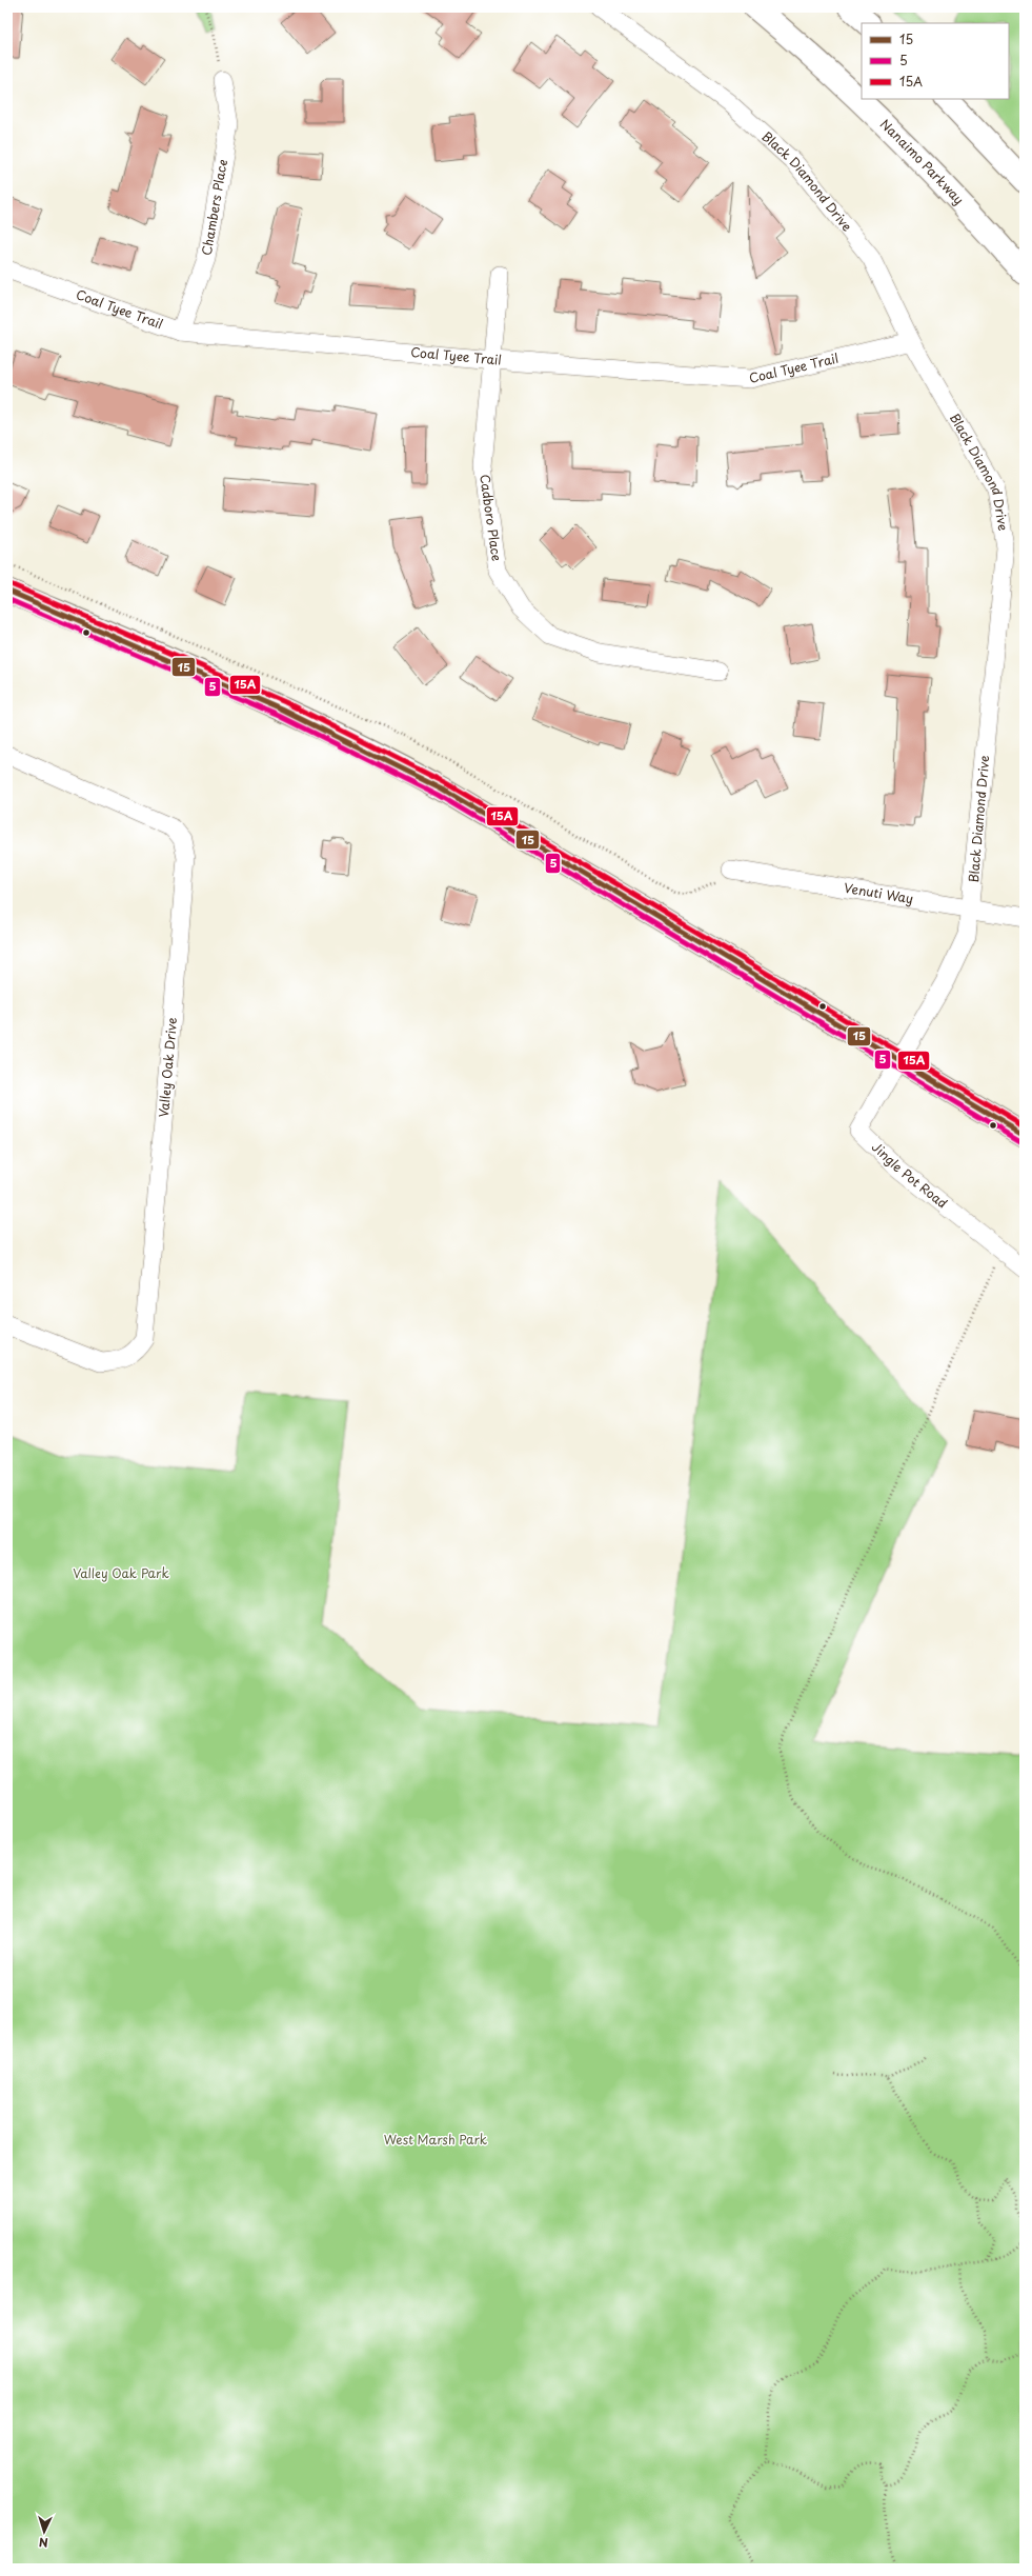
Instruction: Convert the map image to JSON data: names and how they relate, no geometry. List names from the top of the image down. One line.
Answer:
{"streets":{"main road":["Nanaimo Parkway"],"street":["Black Diamond Drive","Chambers Place","Coal Tyee Trail","Cadboro Place","Venuti Way","Valley Oak Drive","Jingle Pot Road"]},"crossings":[["Black Diamond Drive","Coal Tyee Trail"],["Black Diamond Drive","Venuti Way"],["Black Diamond Drive","Jingle Pot Road"],["Chambers Place","Coal Tyee Trail"],["Coal Tyee Trail","Cadboro Place"]],"parks":["Valley Oak Park","West Marsh Park"],"lines":["transit line 15A","transit line 15","transit line 5"],"legend":["15","5","15A"],"north":"bottom"}
